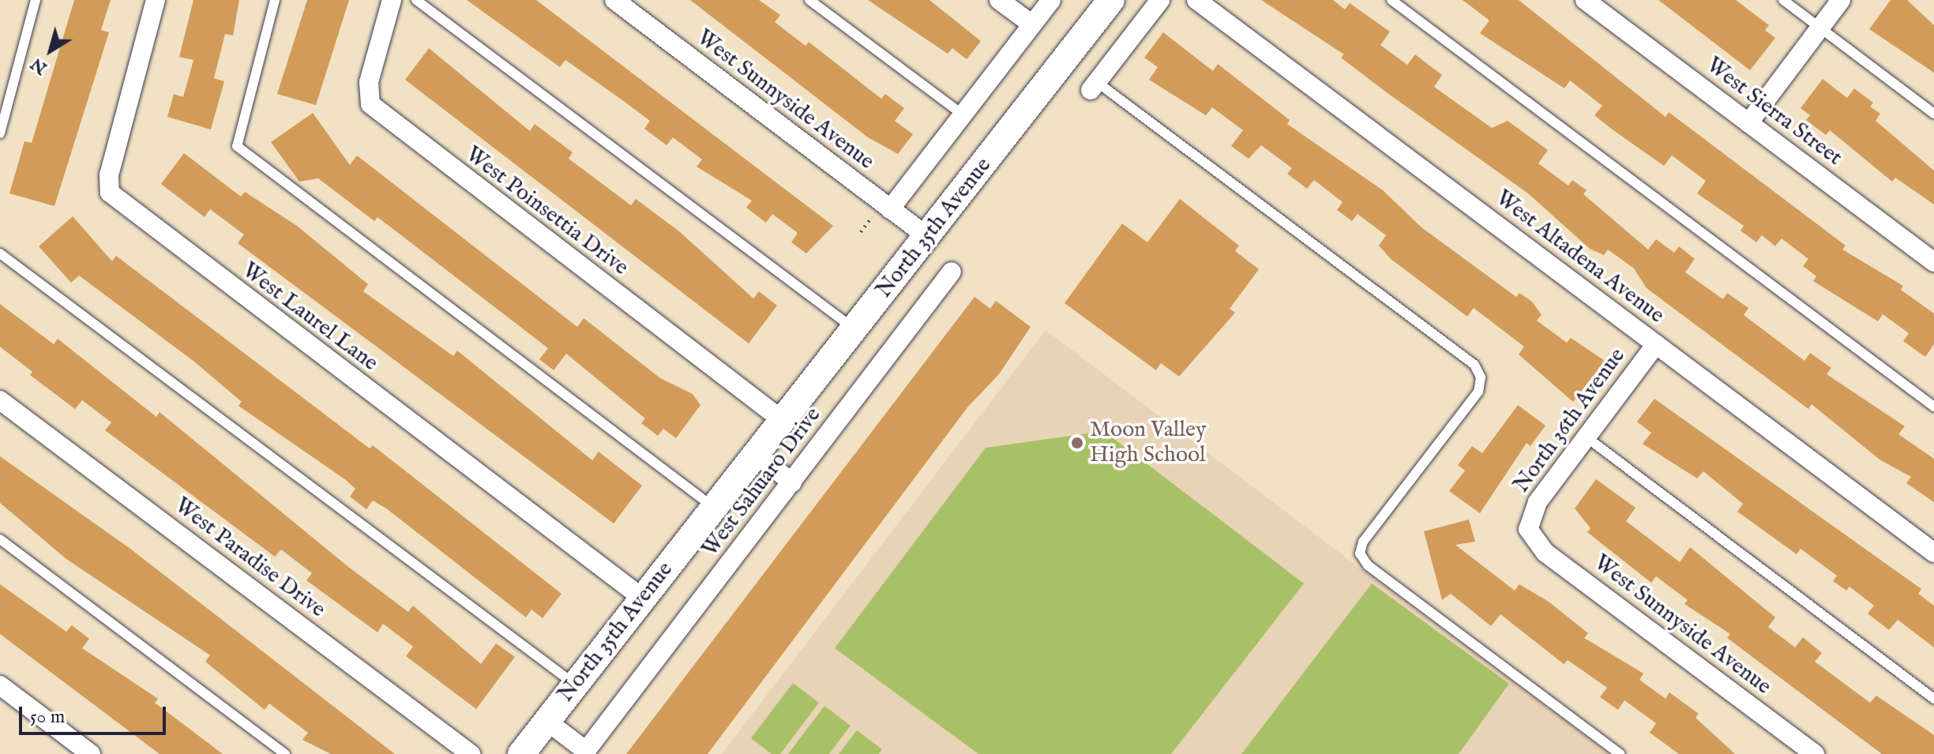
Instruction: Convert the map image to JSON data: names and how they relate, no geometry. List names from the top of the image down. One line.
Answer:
{"streets":{"main road":["North 35th Avenue"],"street":["West Sunnyside Avenue","West Sierra Street","West Poinsettia Drive","West Altadena Avenue","West Laurel Lane","North 36th Avenue","West Sahuaro Drive","West Paradise Drive"]},"crossings":[["West Sunnyside Avenue","North 35th Avenue"],["West Sunnyside Avenue","North 36th Avenue"],["West Poinsettia Drive","North 35th Avenue"],["North 35th Avenue","West Laurel Lane"],["North 35th Avenue","West Sahuaro Drive"],["West Altadena Avenue","North 36th Avenue"]],"places":["Moon Valley High School"],"scale_bar":"50 m","north":"bottom left"}
